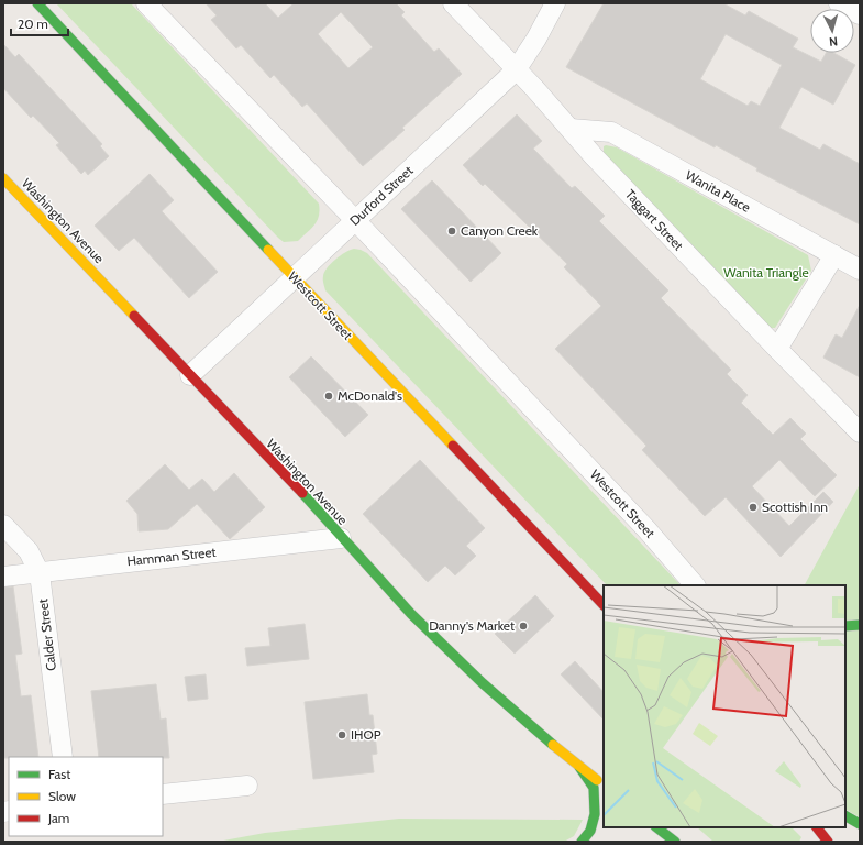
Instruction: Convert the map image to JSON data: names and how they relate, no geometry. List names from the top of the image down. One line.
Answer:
{"streets":{"main road":["Washington Avenue","Westcott Street"],"street":["Wanita Place","Durford Street","Taggart Street","Hamman Street","Calder Street"]},"crossings":[["Wanita Place","Taggart Street"],["Durford Street","Taggart Street"],["Durford Street","Washington Avenue"],["Durford Street","Westcott Street"],["Washington Avenue","Hamman Street"],["Hamman Street","Calder Street"]],"parks":["Wanita Triangle"],"places":["Canyon Creek","McDonald's","Scottish Inn","Danny's Market","IHOP"],"legend":["Fast","Slow","Jam"],"scale_bar":"20 m","north":"bottom"}
